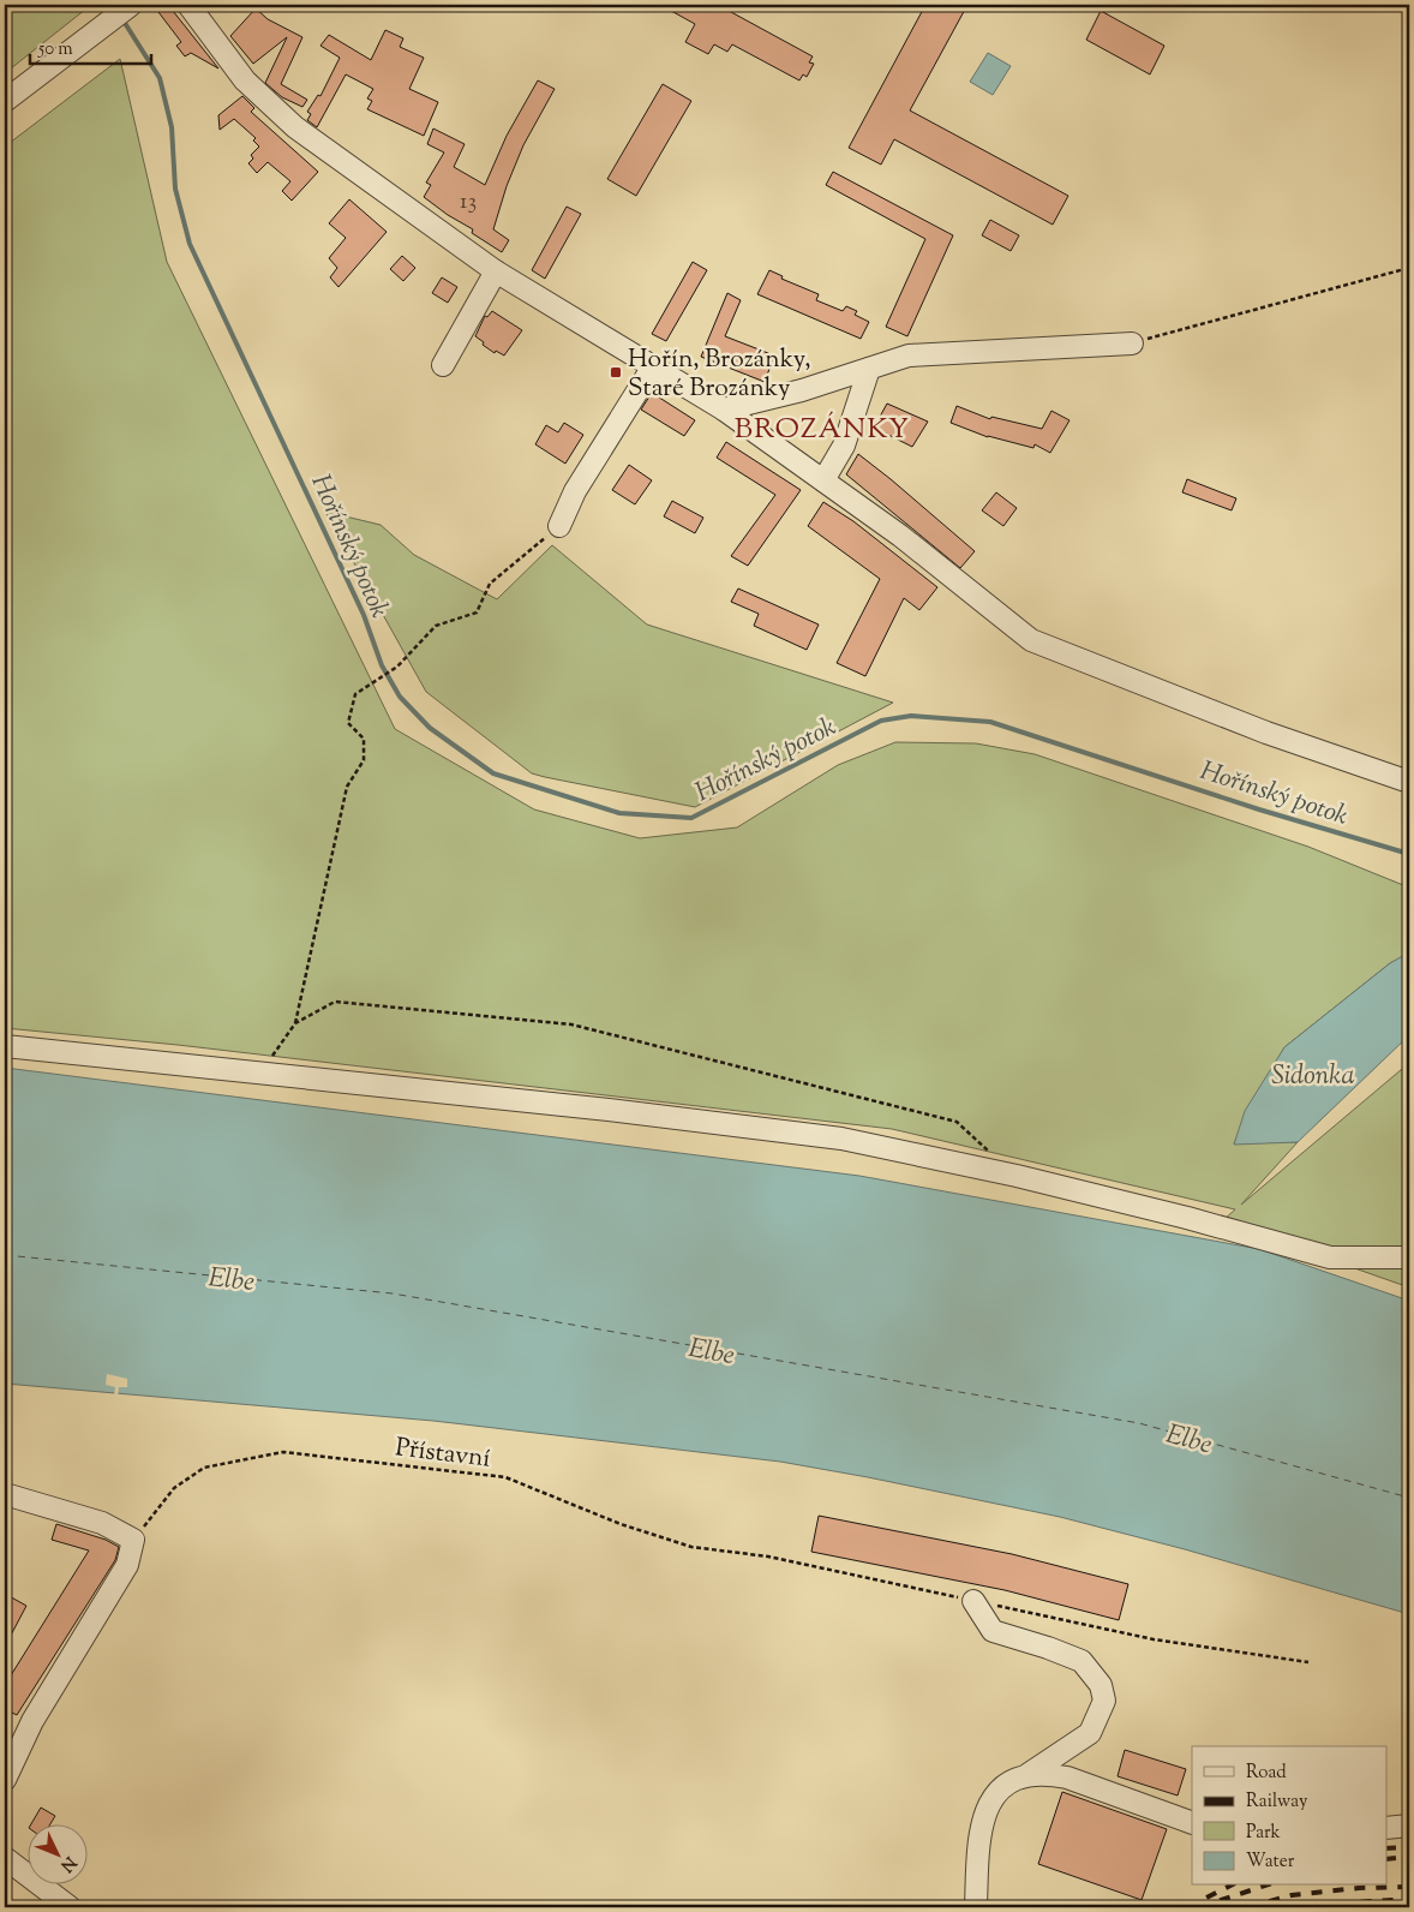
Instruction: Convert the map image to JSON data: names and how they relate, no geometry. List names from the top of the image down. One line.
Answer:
{"streets":{"path":["Přístavní"]},"districts":["BROZÁNKY"],"water":["Hořínský potok","Sidonka","Elbe"],"places":{"transit":["Hořín, Brozánky, Staré Brozánky"]},"house_numbers":["13"],"legend":["Road","Railway","Park","Water"],"scale_bar":"50 m","north":"bottom right"}
